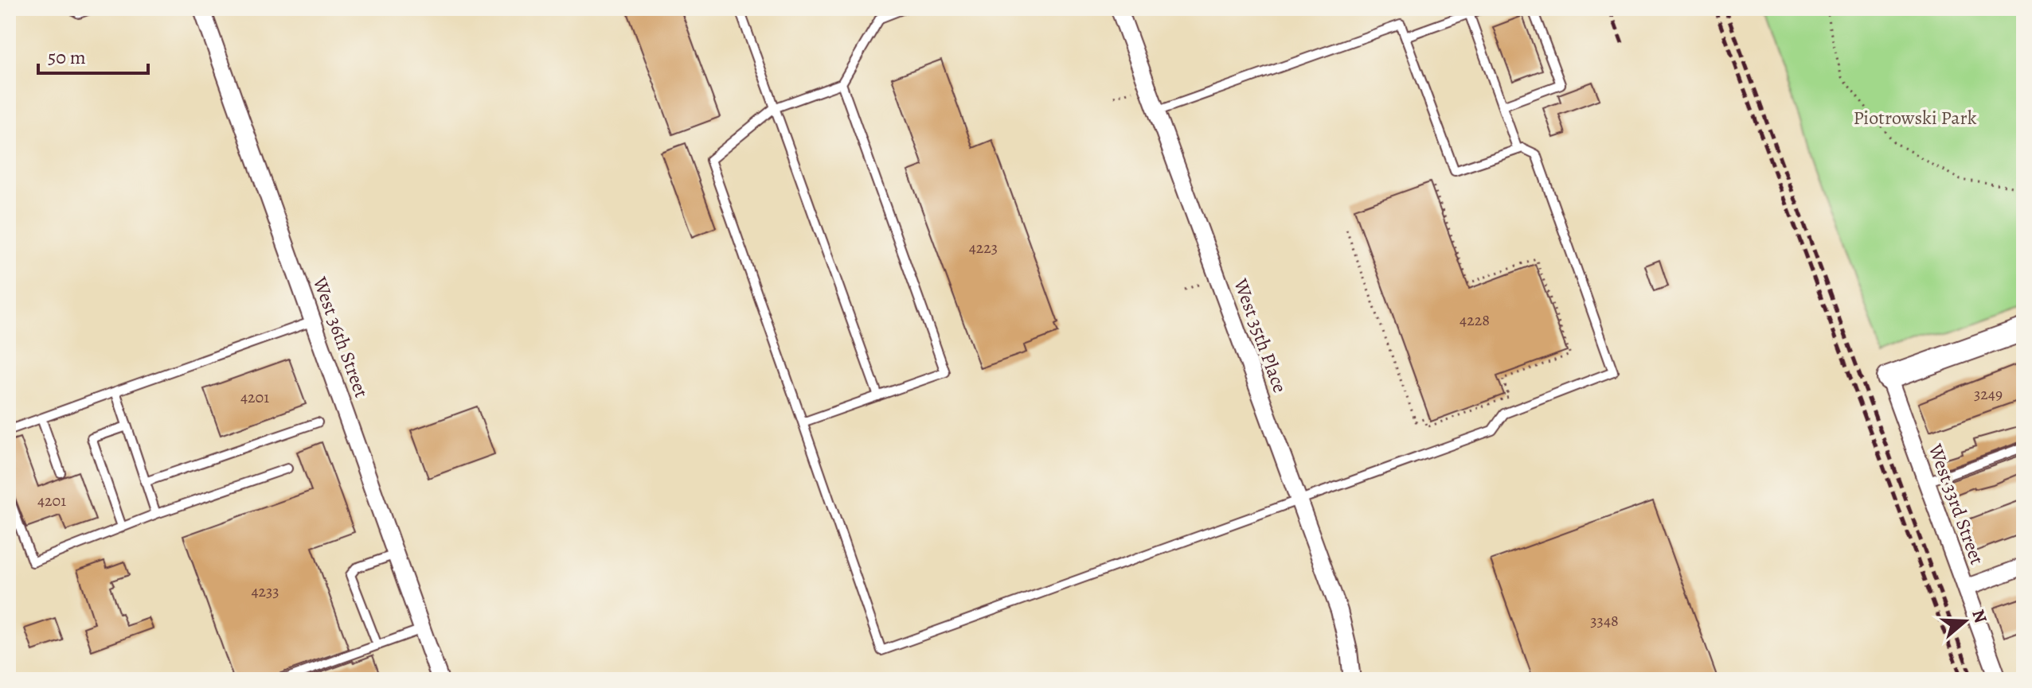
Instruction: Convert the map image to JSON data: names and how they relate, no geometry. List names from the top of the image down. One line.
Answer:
{"streets":{"street":["West 35th Place","West 36th Street","West 33rd Street"]},"parks":["Piotrowski Park"],"house_numbers":["4223","4228","3249","4201","4201","4233","3348"],"scale_bar":"50 m","north":"right"}
